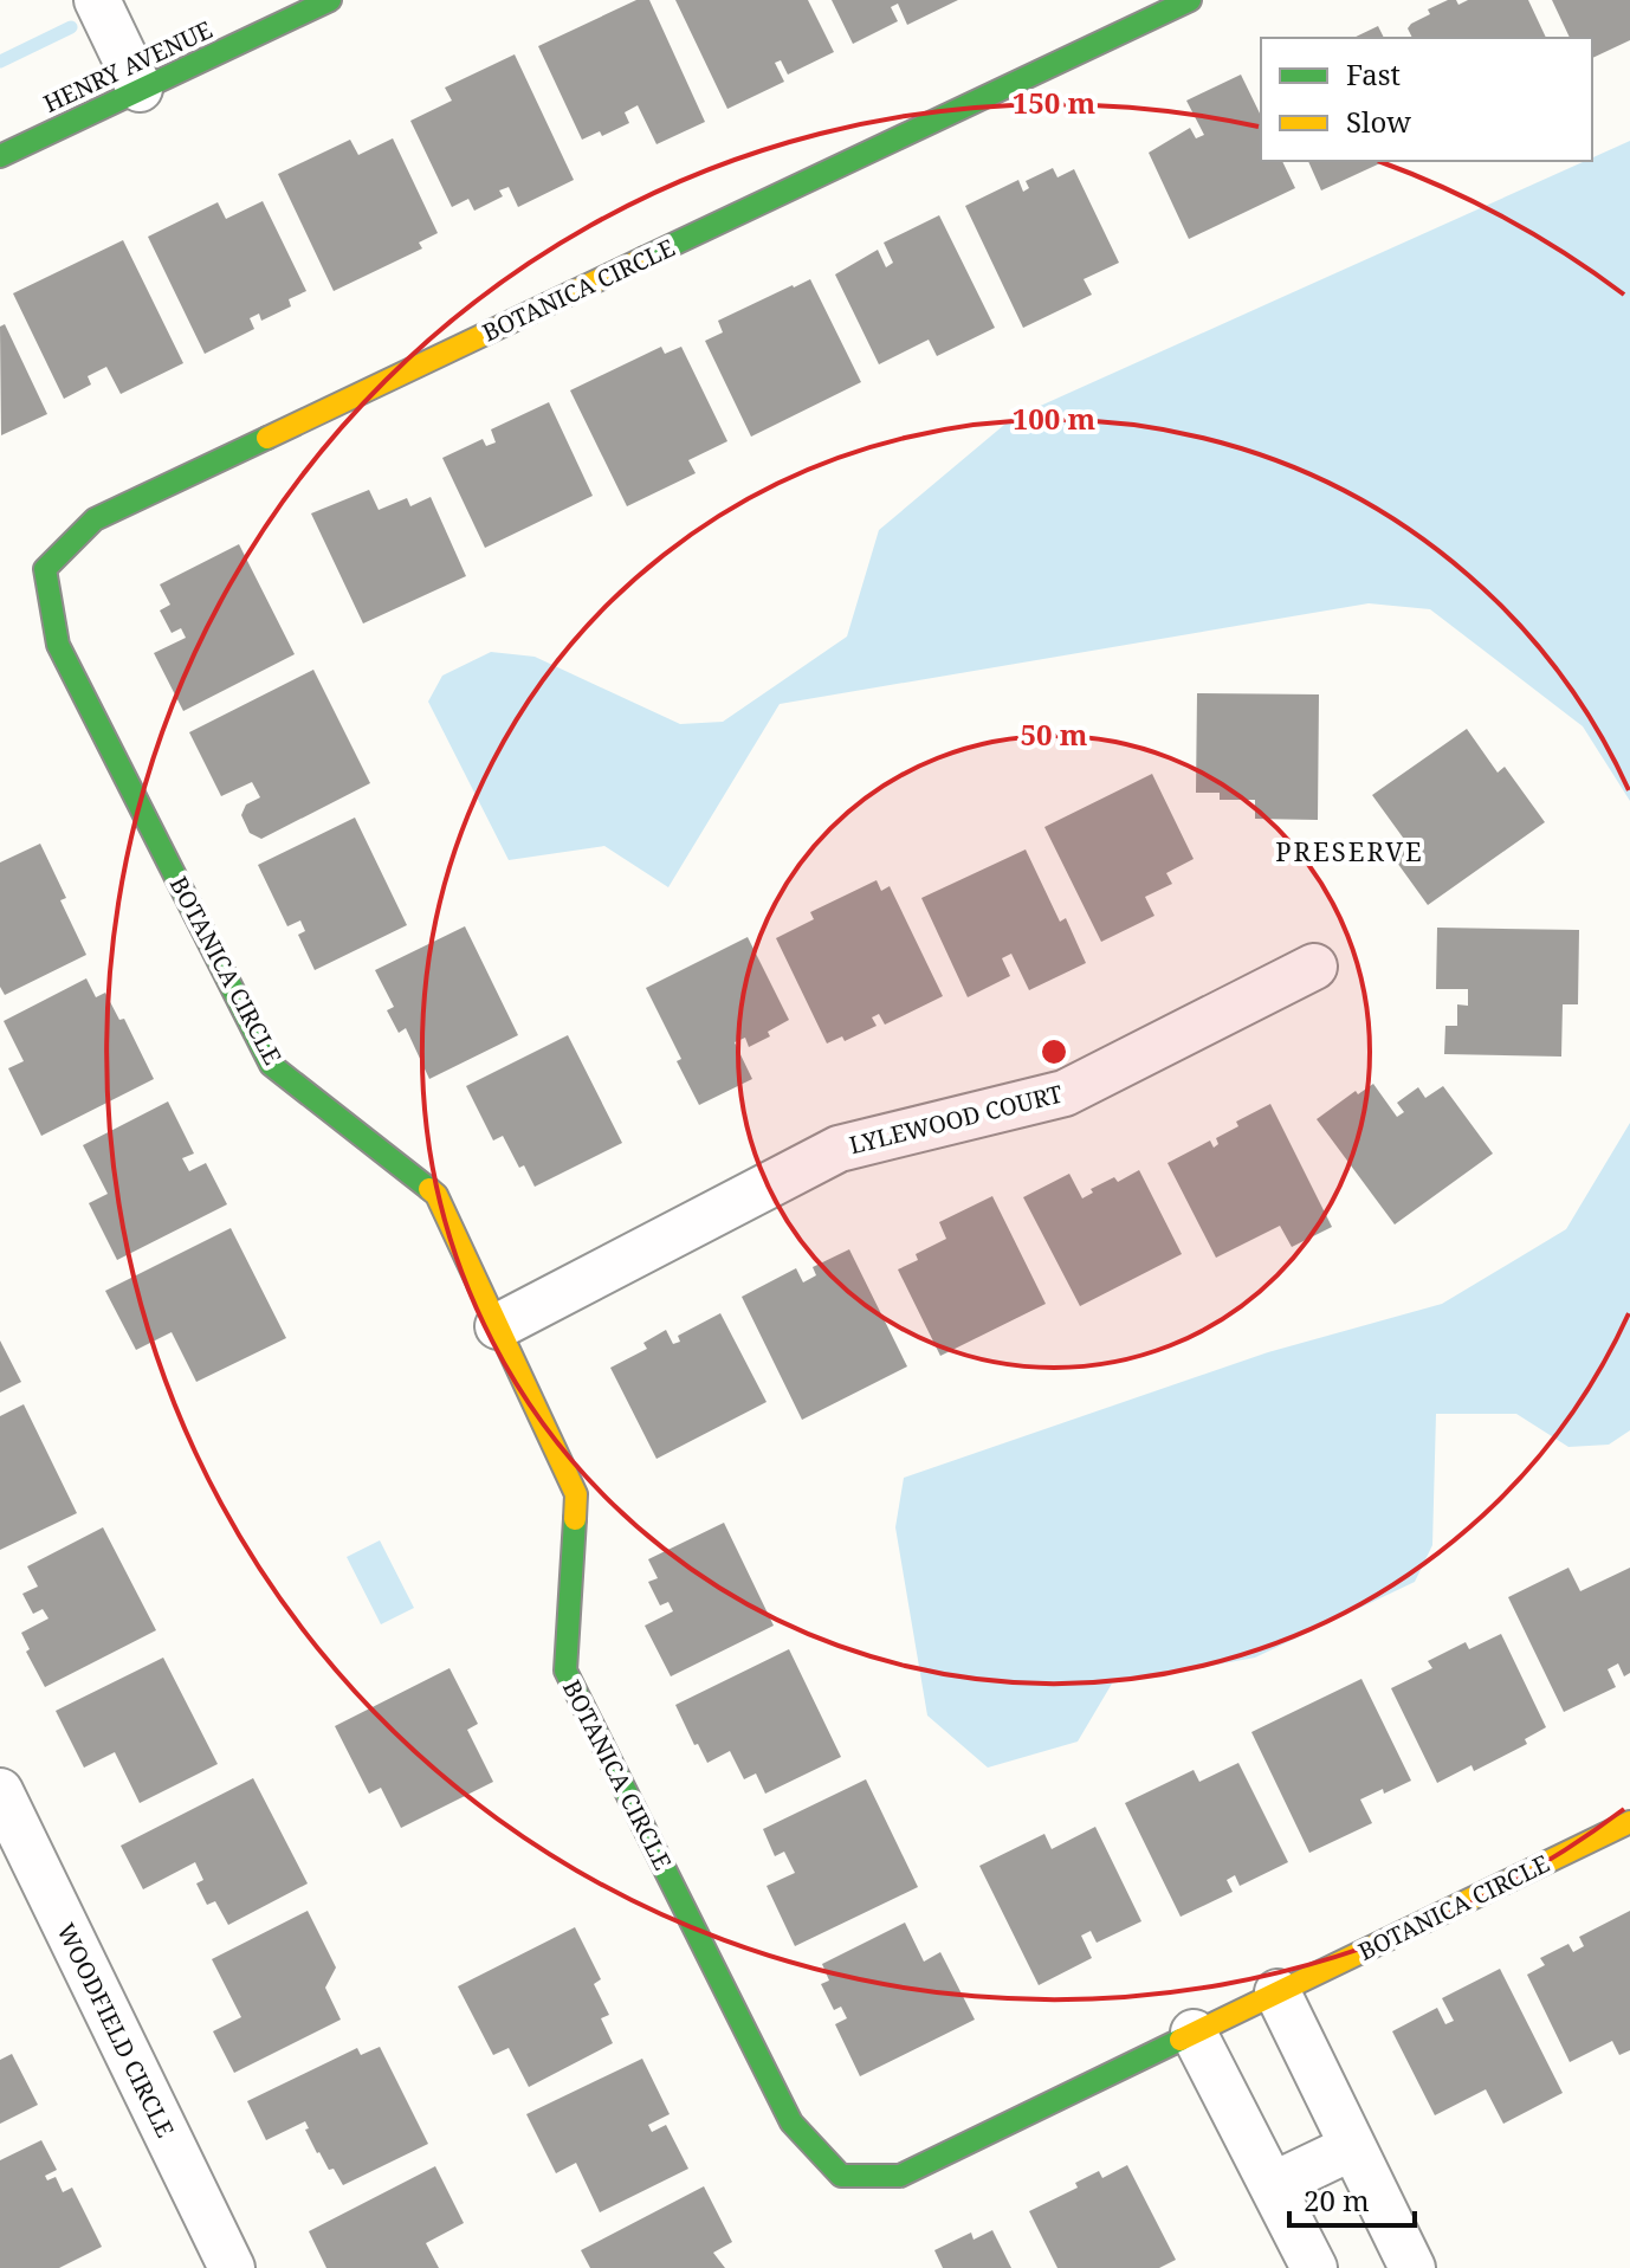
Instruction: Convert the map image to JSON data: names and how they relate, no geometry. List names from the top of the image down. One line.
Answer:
{"streets":{"street":["HENRY AVENUE","BOTANICA CIRCLE","LYLEWOOD COURT","WOODFIELD CIRCLE"]},"crossings":[["BOTANICA CIRCLE","LYLEWOOD COURT"]],"districts":["PRESERVE"],"legend":["Fast","Slow"],"scale_bar":"20 m","rings":["150 m","100 m","50 m"]}
